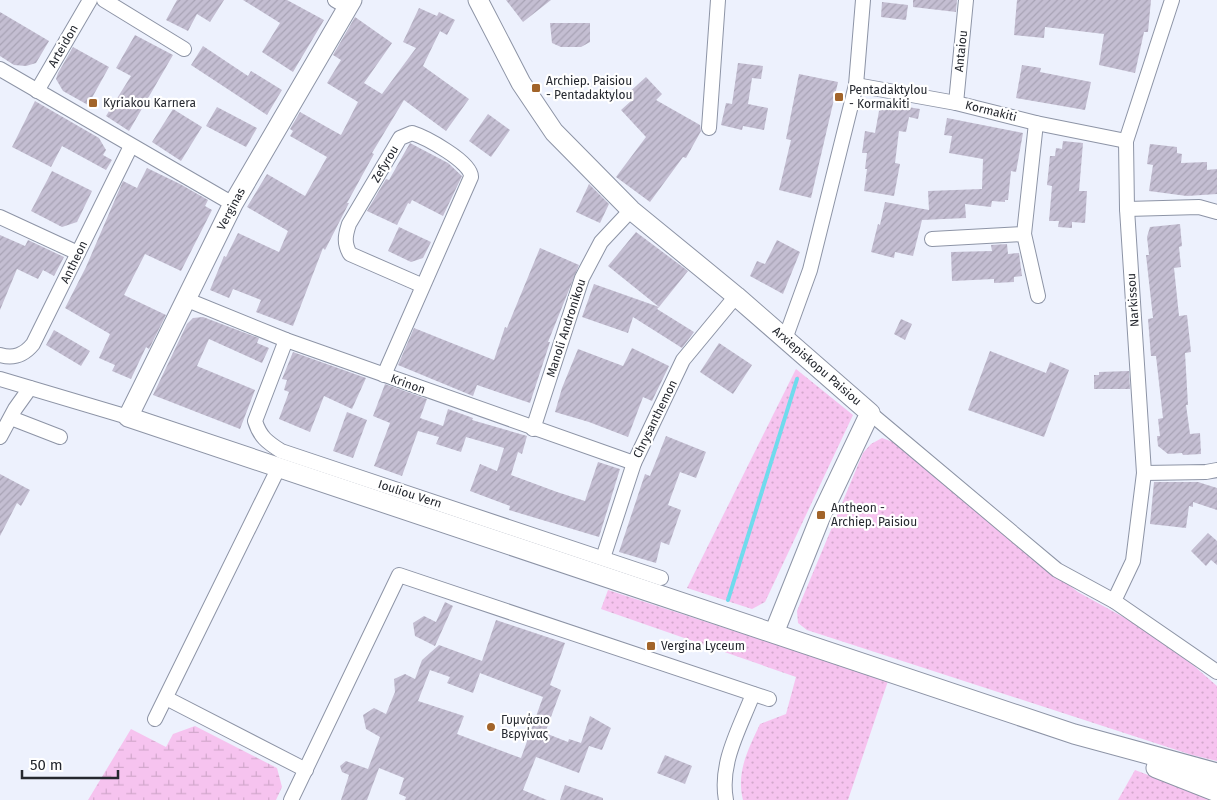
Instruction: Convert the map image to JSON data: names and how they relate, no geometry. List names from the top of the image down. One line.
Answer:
{"streets":{"street":["Arteidon","Antaiou","Kormakiti","Zefyrou","Verginas","Antheon","Narkissou","Manoli Andronikou","Arxiepiskopu Paisiou","Krinon","Chrysanthemon","Iouliou Vern"]},"crossings":[["Antaiou","Kormakiti"],["Kormakiti","Narkissou"],["Zefyrou","Krinon"],["Verginas","Krinon"],["Narkissou","Arxiepiskopu Paisiou"],["Manoli Andronikou","Arxiepiskopu Paisiou"],["Manoli Andronikou","Krinon"],["Arxiepiskopu Paisiou","Chrysanthemon"],["Krinon","Chrysanthemon"],["Krinon","Iouliou Vern"],["Chrysanthemon","Iouliou Vern"]],"places":{"transit":["Archiep. Paisiou - Pentadaktylou","Pentadaktylou - Kormakiti","Kyriakou Karnera","Antheon - Archiep. Paisiou","Vergina Lyceum"],"other":["Γυμνάσιο Βεργίνας"]},"scale_bar":"50 m"}
